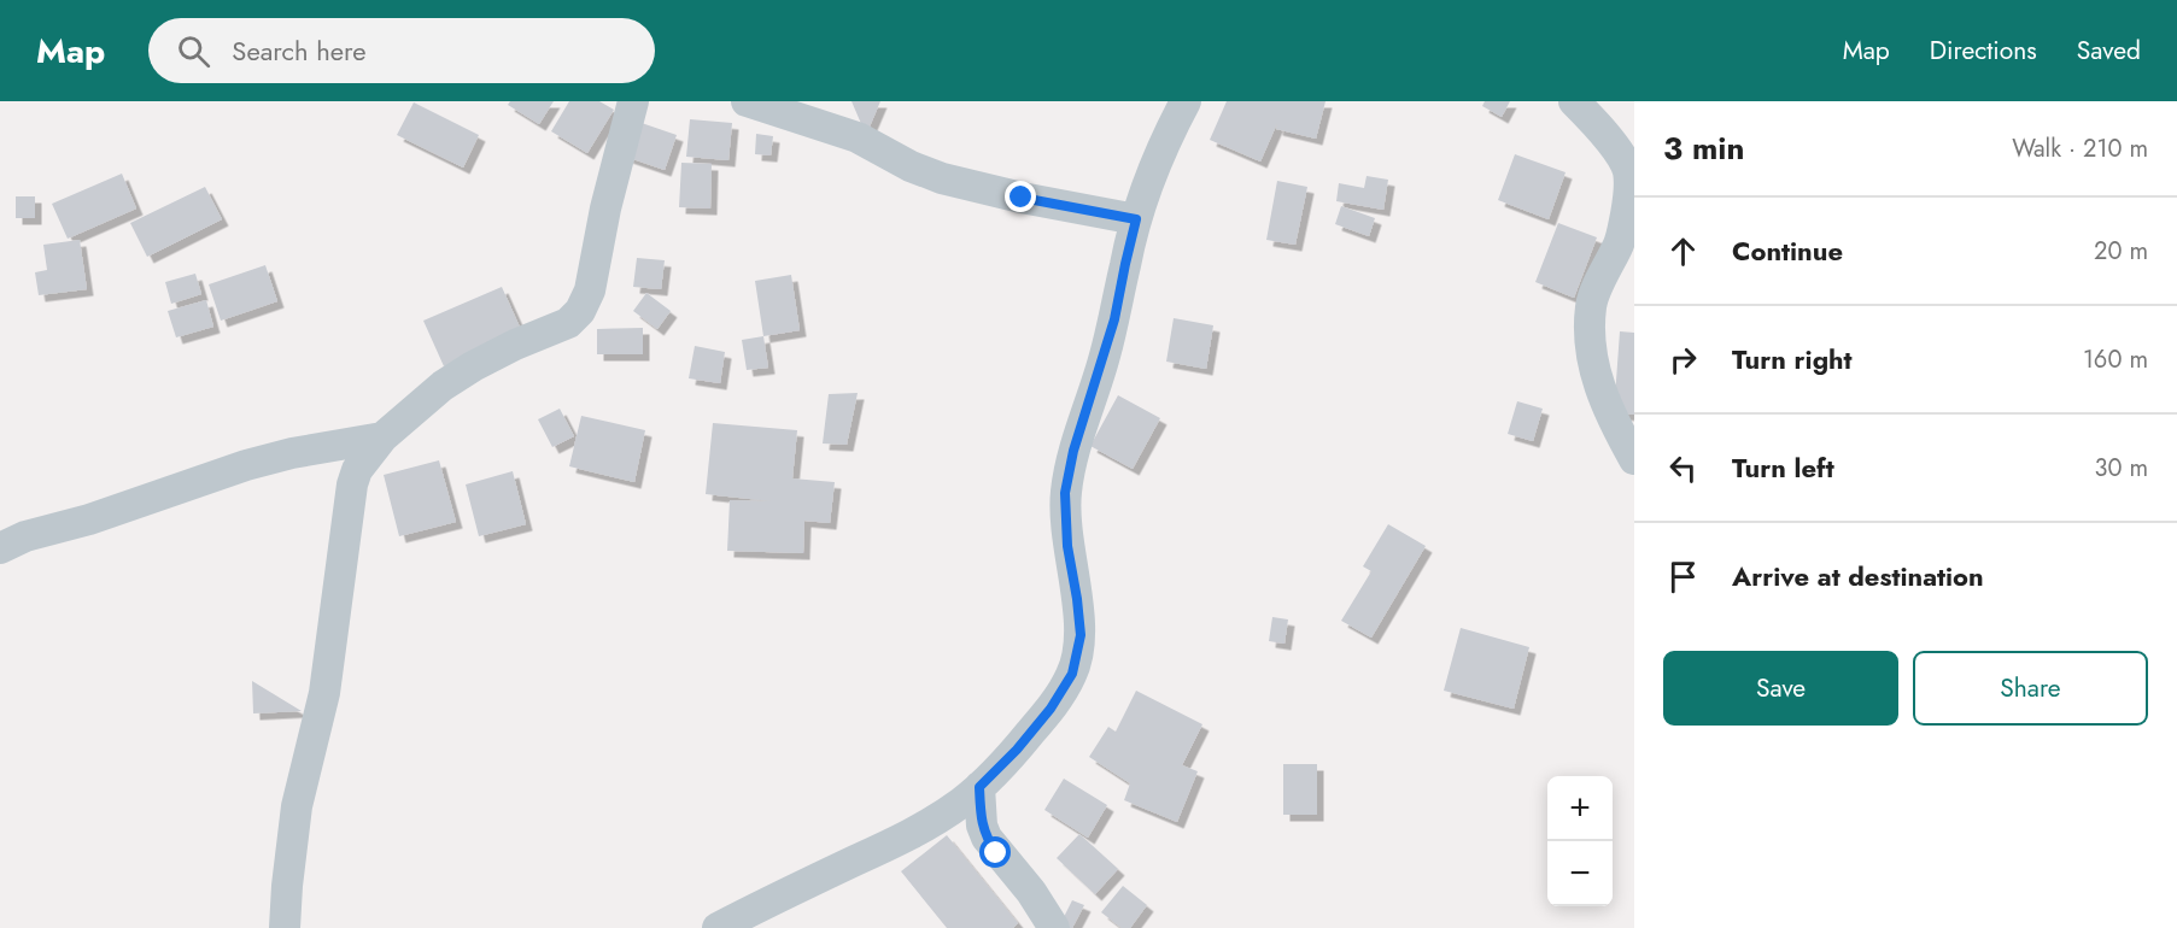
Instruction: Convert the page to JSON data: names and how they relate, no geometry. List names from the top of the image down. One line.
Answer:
{"page":{"header":"Map","search":"Search here","nav":["Map","Directions","Saved"],"heading":["3 min","Walk · 210 m"],"list":[["Continue","20 m"],["Turn right","160 m"],["Turn left","30 m"],"Arrive at destination"],"buttons":["Save","Share"],"map_buttons":["+","−"]}}
